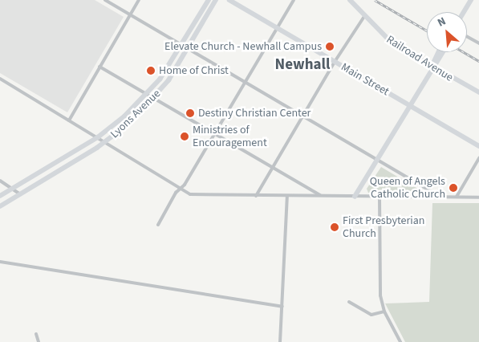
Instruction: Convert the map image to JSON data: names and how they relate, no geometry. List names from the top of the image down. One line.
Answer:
{"streets":{"main road":["Railroad Avenue","Main Street","Lyons Avenue"]},"districts":["Newhall"],"places":["Elevate Church - Newhall Campus","Home of Christ","Destiny Christian Center","Ministries of Encouragement","Queen of Angels Catholic Church","First Presbyterian Church"],"north":"top left"}
